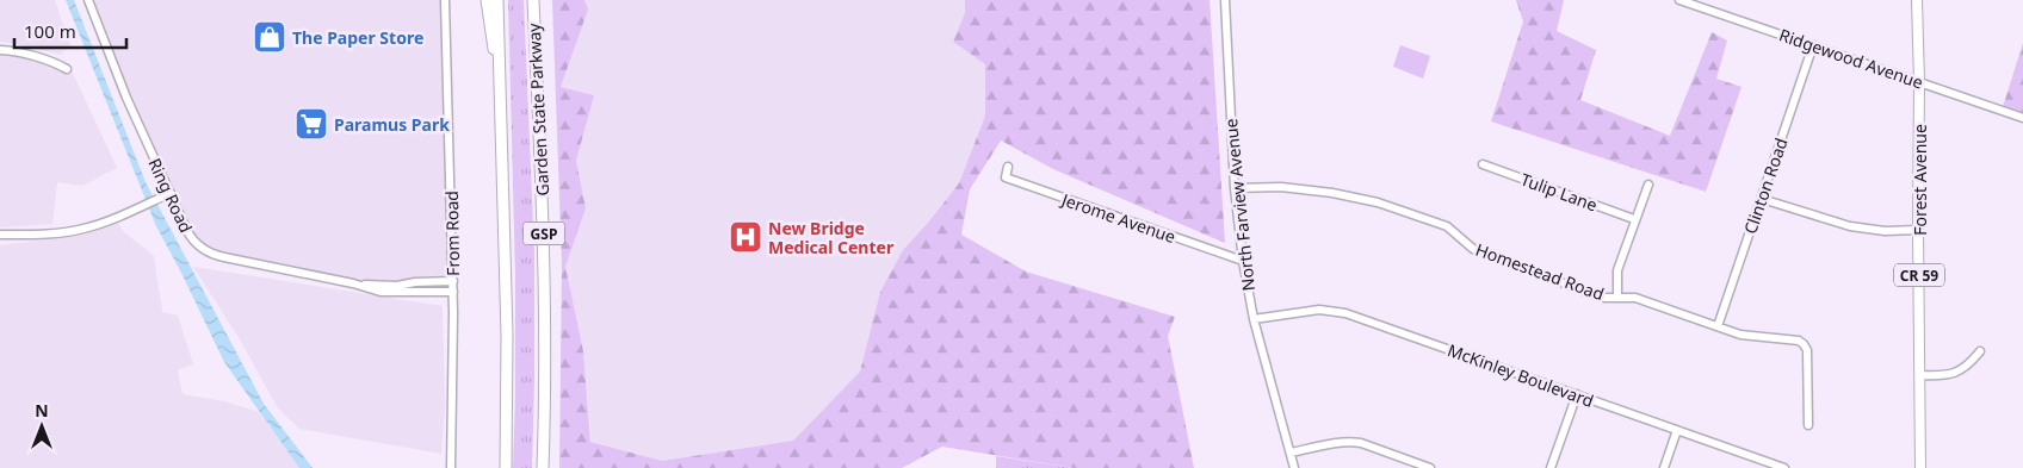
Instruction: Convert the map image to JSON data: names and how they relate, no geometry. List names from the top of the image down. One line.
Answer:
{"streets":{"highway":["Garden State Parkway","GSP"],"main road":["Forest Avenue","CR 59"],"street":["Ridgewood Avenue","Clinton Road","Tulip Lane","Ring Road","North Farview Avenue","Jerome Avenue","From Road","Homestead Road","McKinley Boulevard"]},"crossings":[["Ridgewood Avenue","Forest Avenue"],["Ridgewood Avenue","Clinton Road"],["Clinton Road","Homestead Road"],["Ring Road","From Road"],["North Farview Avenue","Jerome Avenue"],["North Farview Avenue","Homestead Road"],["North Farview Avenue","McKinley Boulevard"]],"places":{"shop":["The Paper Store"],"supermarket":["Paramus Park"],"hospital":["New Bridge Medical Center"]},"scale_bar":"100 m","north":"top"}
